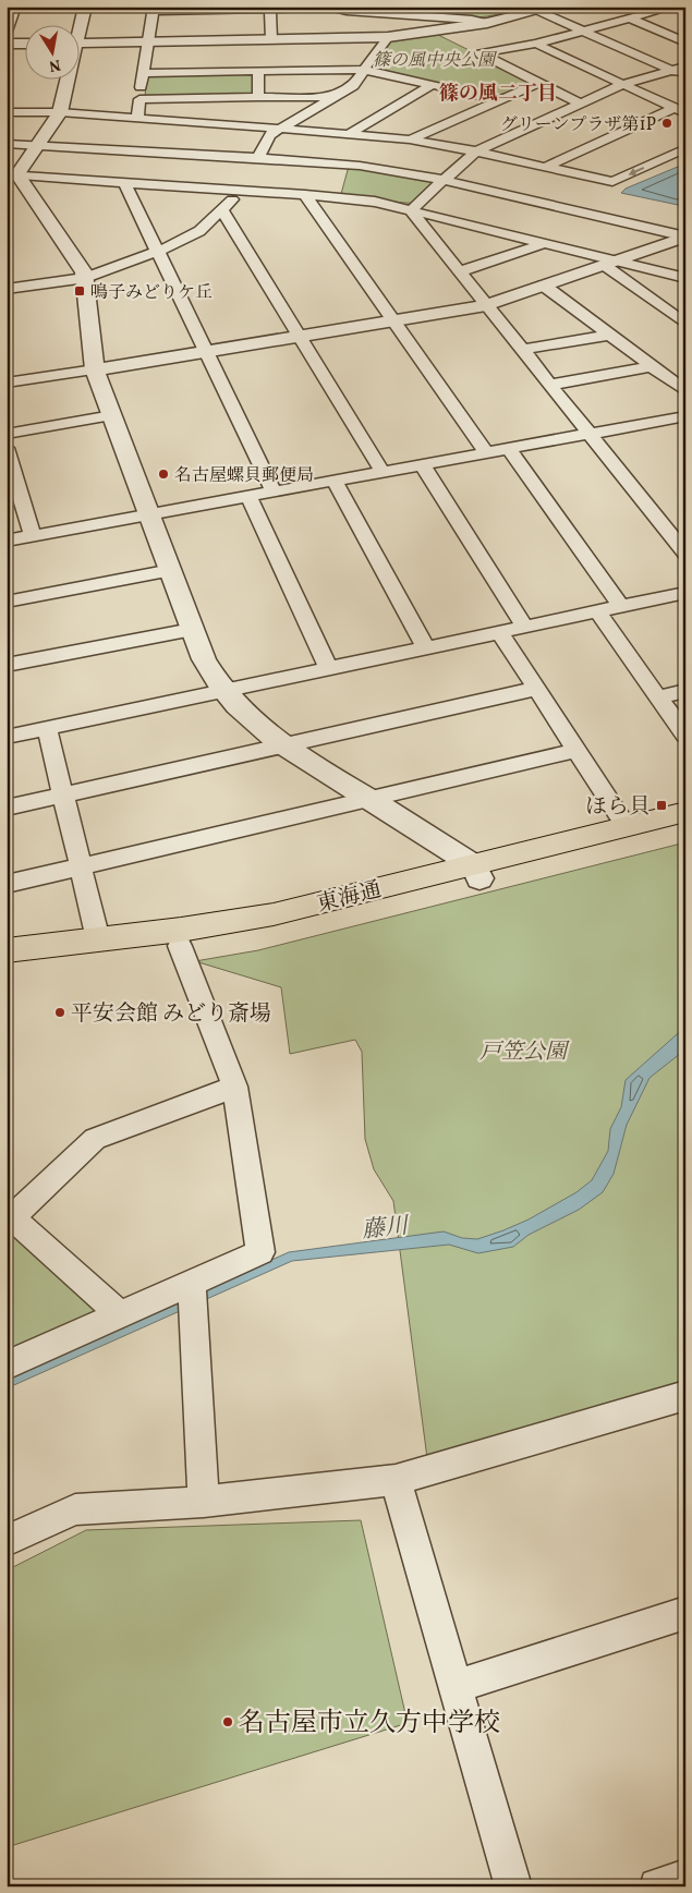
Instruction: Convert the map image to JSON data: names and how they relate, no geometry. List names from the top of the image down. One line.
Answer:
{"streets":{"main road":["東海通"]},"districts":["篠の風二丁目"],"water":["藤川"],"parks":["篠の風中央公園","戸笠公園"],"places":{"other":["グリーンプラザ第1P","名古屋螺貝郵便局","平安会館 みどり斎場","名古屋市立久方中学校"],"transit":["鳴子みどりケ丘","ほら貝"]},"north":"bottom"}
